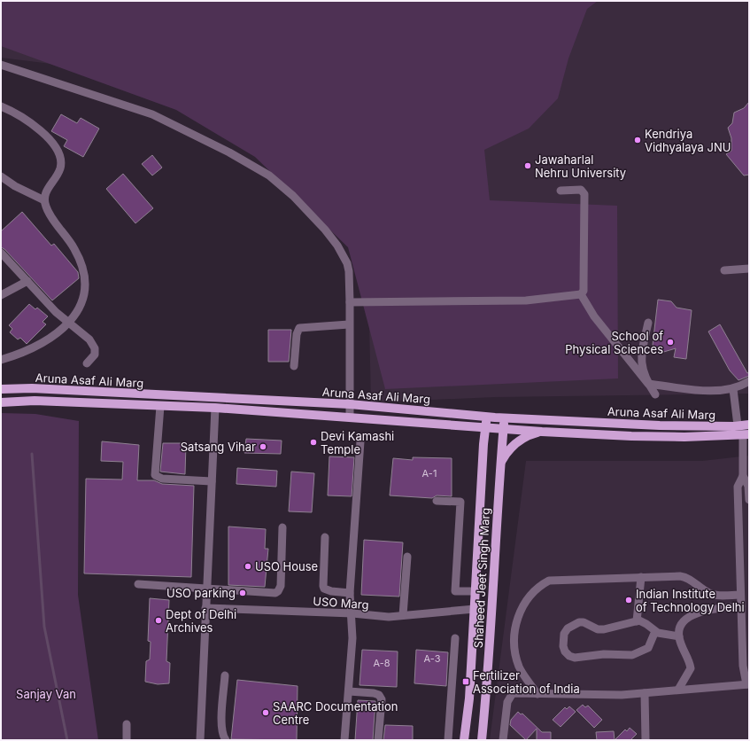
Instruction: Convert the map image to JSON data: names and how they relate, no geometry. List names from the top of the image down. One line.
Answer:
{"streets":{"main road":["Aruna Asaf Ali Marg","Shaheed Jeet Singh Marg"],"street":["USO Marg"]},"crossings":[["Aruna Asaf Ali Marg","Shaheed Jeet Singh Marg"],["Shaheed Jeet Singh Marg","USO Marg"]],"parks":["Sanjay Van"],"places":{"other":["Kendriya Vidhyalaya JNU","Jawaharlal Nehru University","School of Physical Sciences","Devi Kamashi Temple","Satsang Vihar","USO House","USO parking","Indian Institute of Technology Delhi","Dept of Delhi Archives","SAARC Documentation Centre"],"transit":["Fertilizer Association of India"]},"house_numbers":["A-1","A-3","A-8"]}
